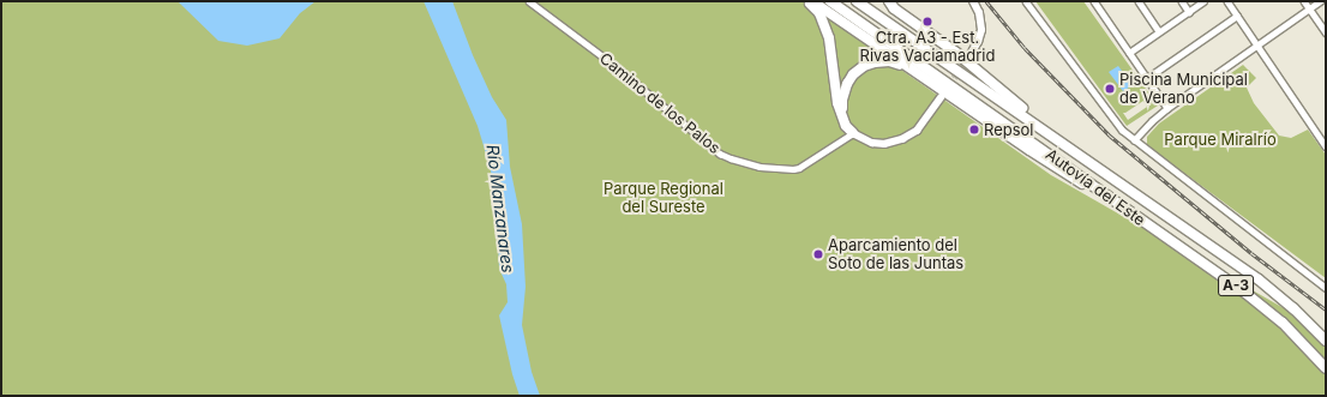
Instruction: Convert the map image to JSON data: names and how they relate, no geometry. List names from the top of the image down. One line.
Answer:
{"streets":{"highway":["Autovía del Este","A-3"],"street":["Camino de los Palos"]},"water":["Río Manzanares"],"parks":["Parque Miralrío","Parque Regional del Sureste"],"places":["Ctra. A3 - Est. Rivas Vaciamadrid","Piscina Municipal de Verano","Repsol","Aparcamiento del Soto de las Juntas"]}
